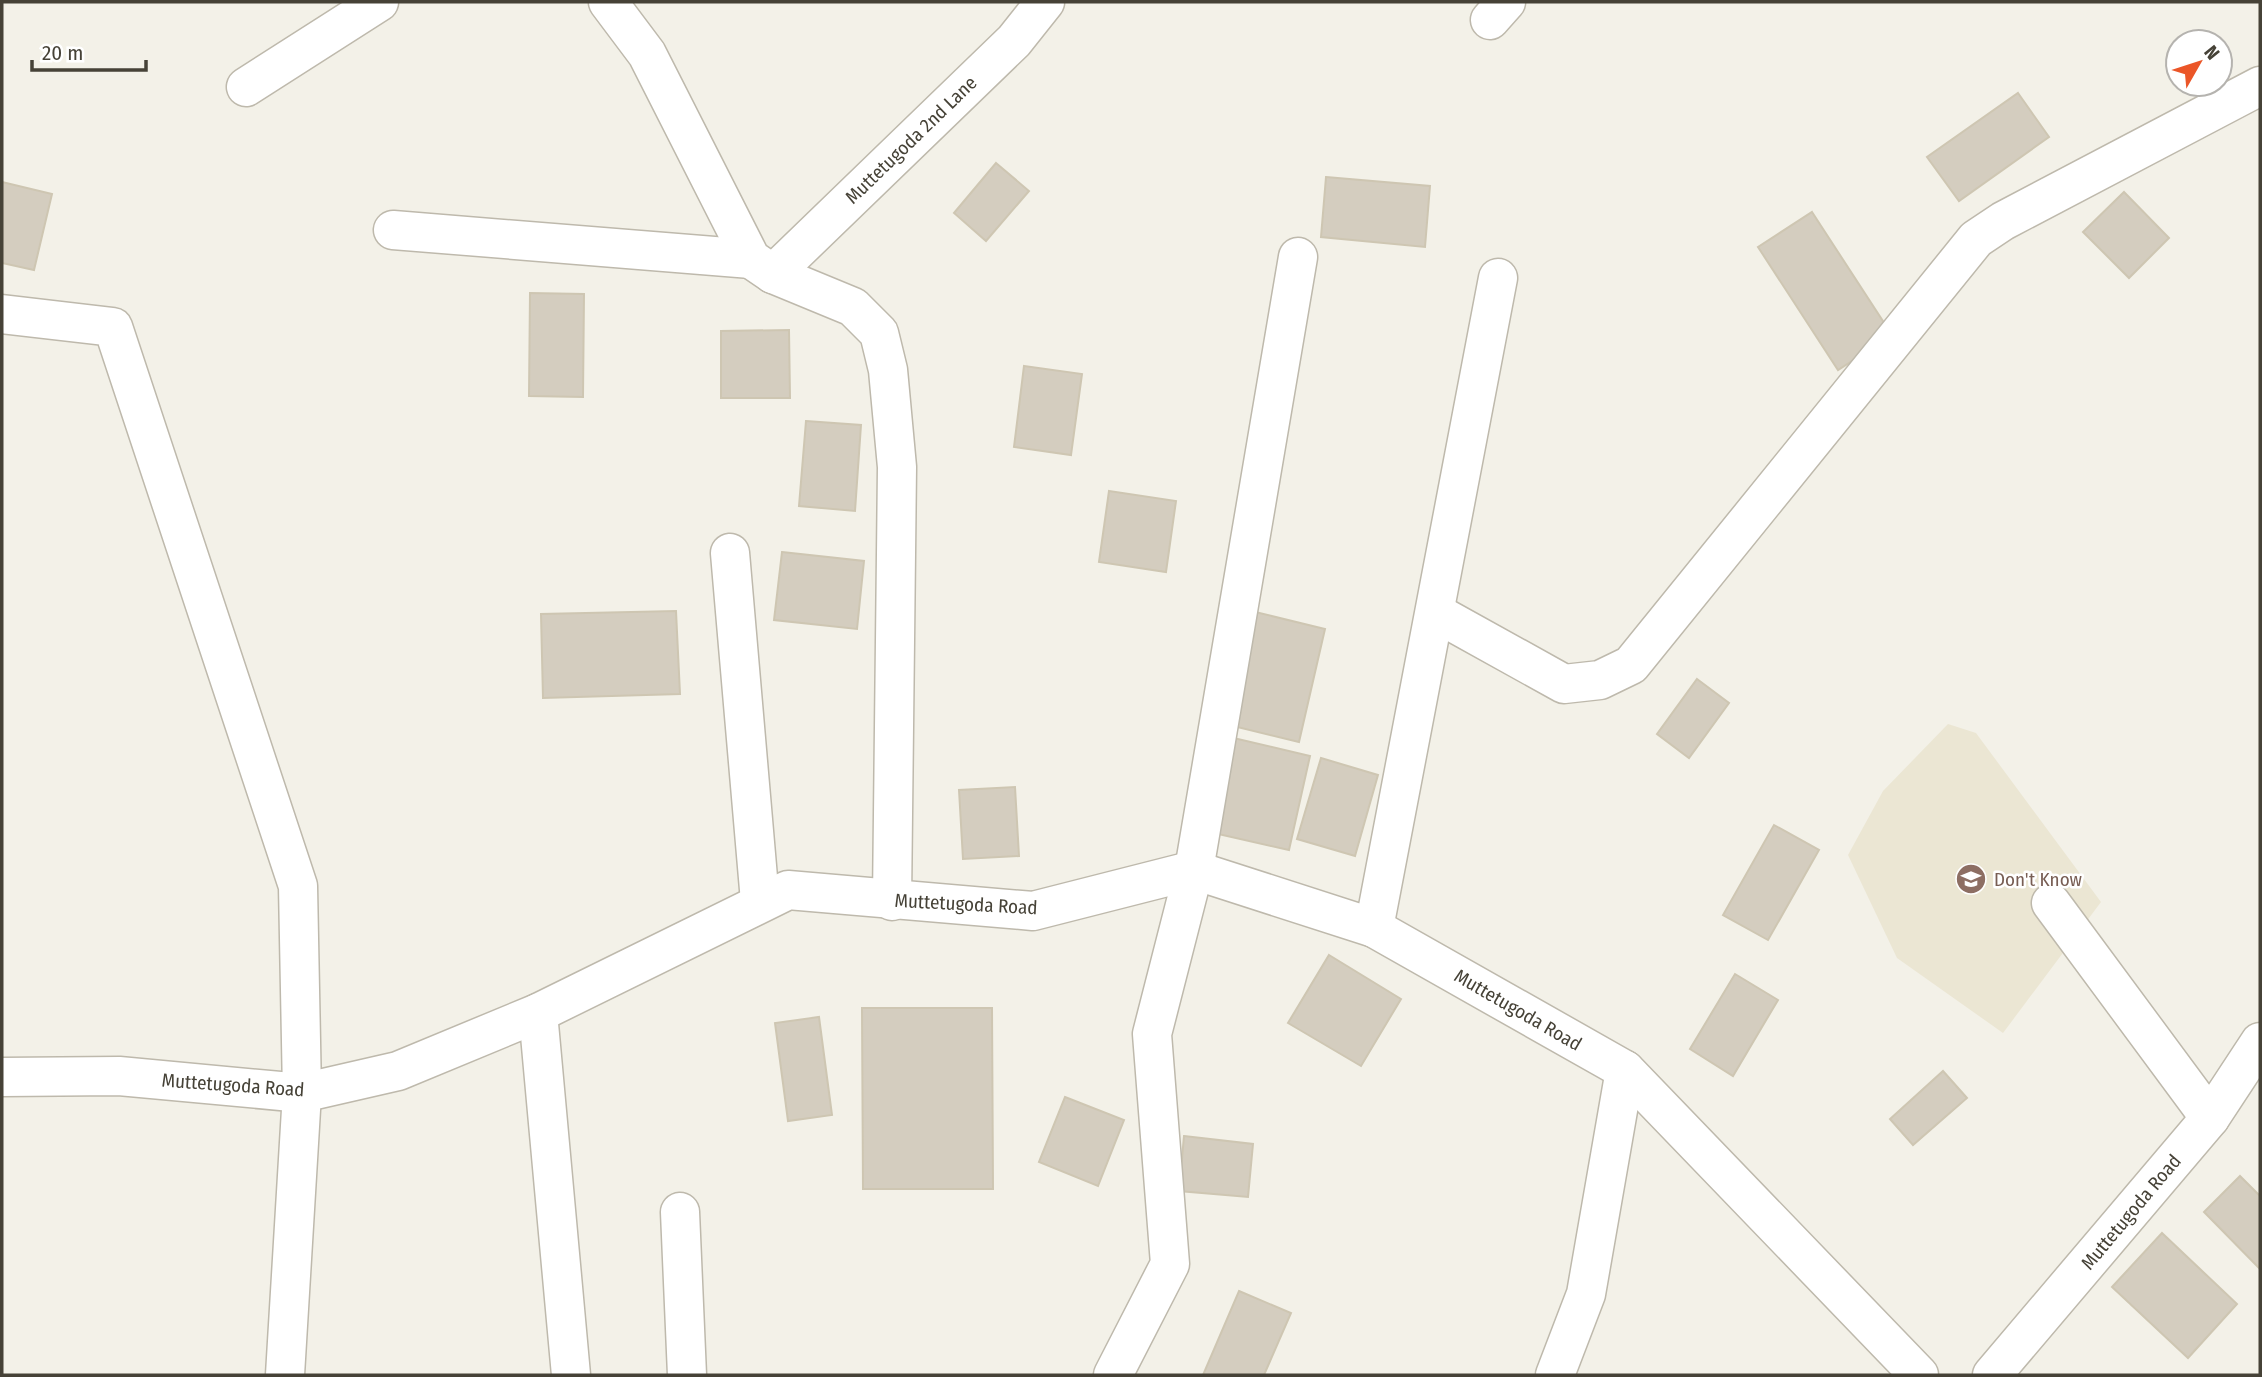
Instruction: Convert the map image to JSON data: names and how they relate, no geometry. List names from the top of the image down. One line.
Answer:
{"streets":{"street":["Muttetugoda 2nd Lane","Muttetugoda Road"]},"places":{"school or university":["Don't Know"]},"scale_bar":"20 m","north":"top right"}
